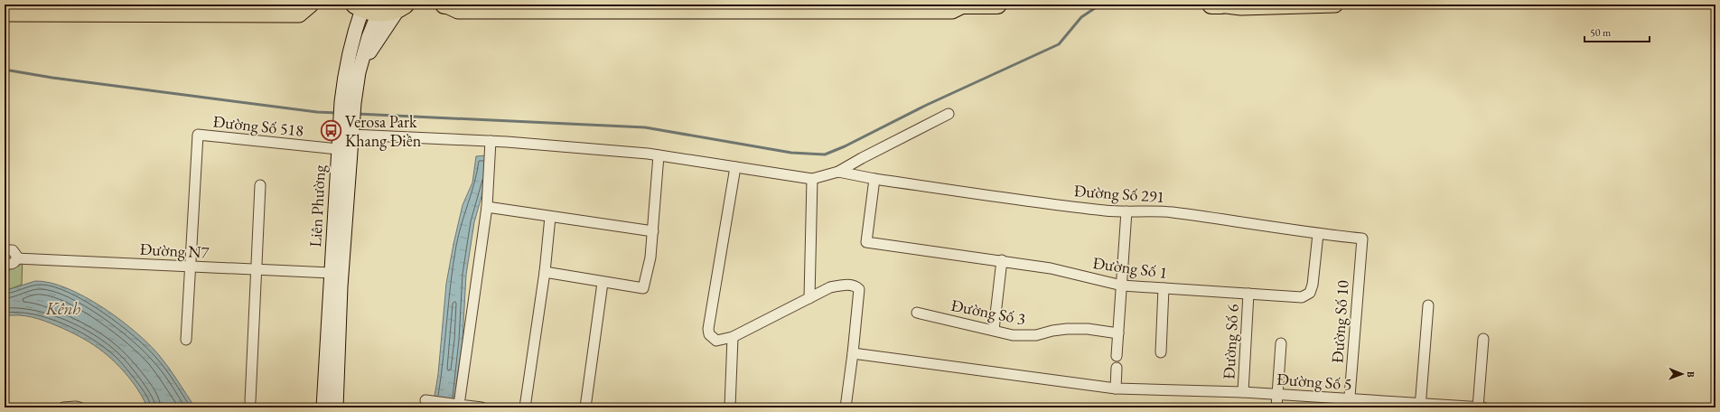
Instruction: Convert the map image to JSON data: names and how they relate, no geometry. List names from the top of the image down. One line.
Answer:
{"streets":{"street":["Đường Số 518","Đường Số 291","Liên Phường","Đường N7","Đường Số 1","Đường Số 3","Đường Số 10","Đường Số 6","Đường Số 5"]},"crossings":[["Đường Số 518","Liên Phường"],["Đường Số 518","Đường N7"],["Đường Số 291","Đường Số 1"],["Đường Số 291","Đường Số 10"],["Liên Phường","Đường N7"],["Đường Số 1","Đường Số 6"],["Đường Số 10","Đường Số 5"],["Đường Số 6","Đường Số 5"]],"water":["Kênh"],"places":{"bus stop":["Verosa Park Khang Điền"]},"scale_bar":"50 m","north":"right"}
